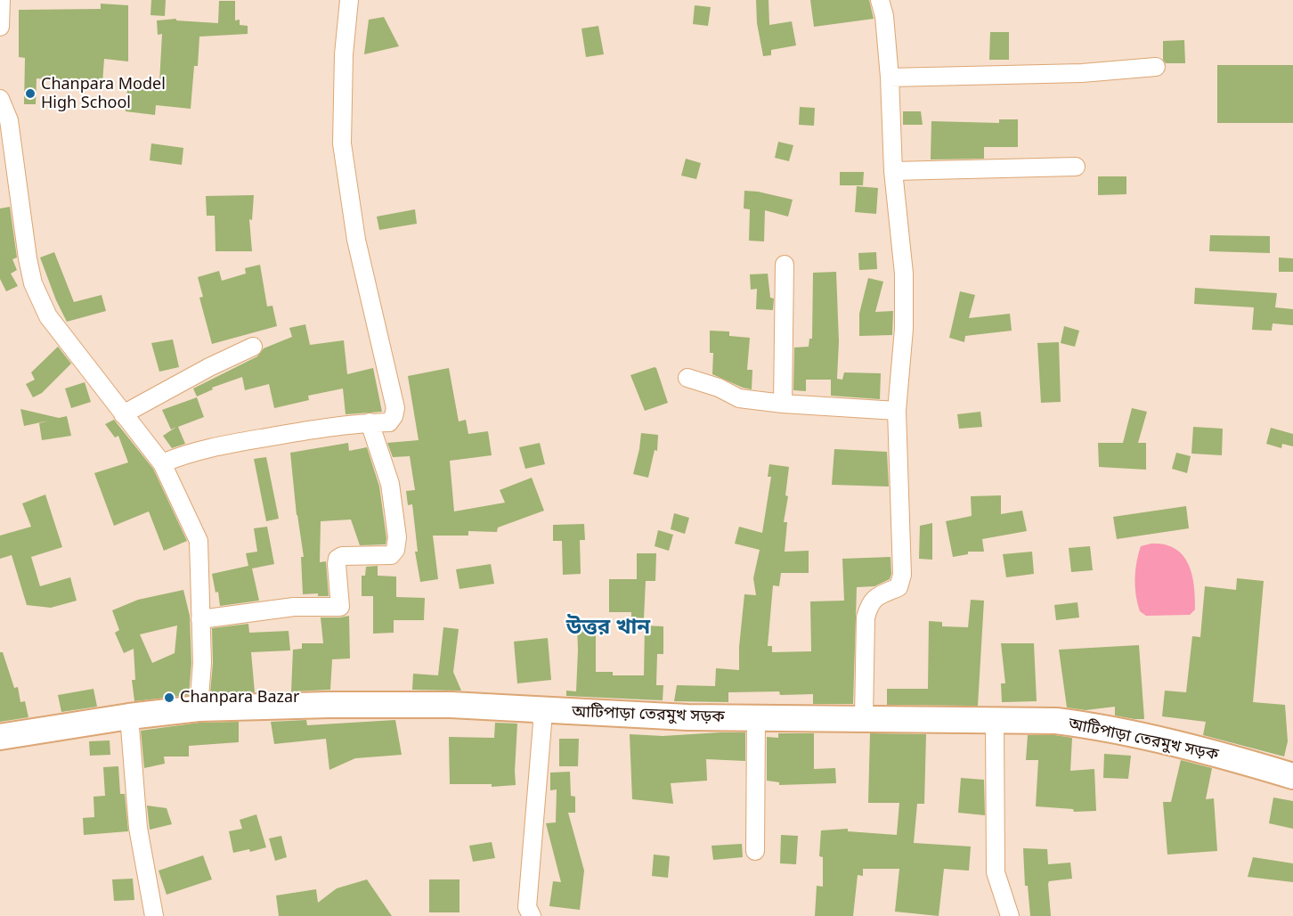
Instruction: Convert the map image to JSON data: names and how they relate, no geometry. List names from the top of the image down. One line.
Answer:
{"streets":{"main road":["আটিপাড়া তেরমুখ সড়ক"]},"districts":["উত্তর খান"],"places":["Chanpara Model High School","Chanpara Bazar"]}
